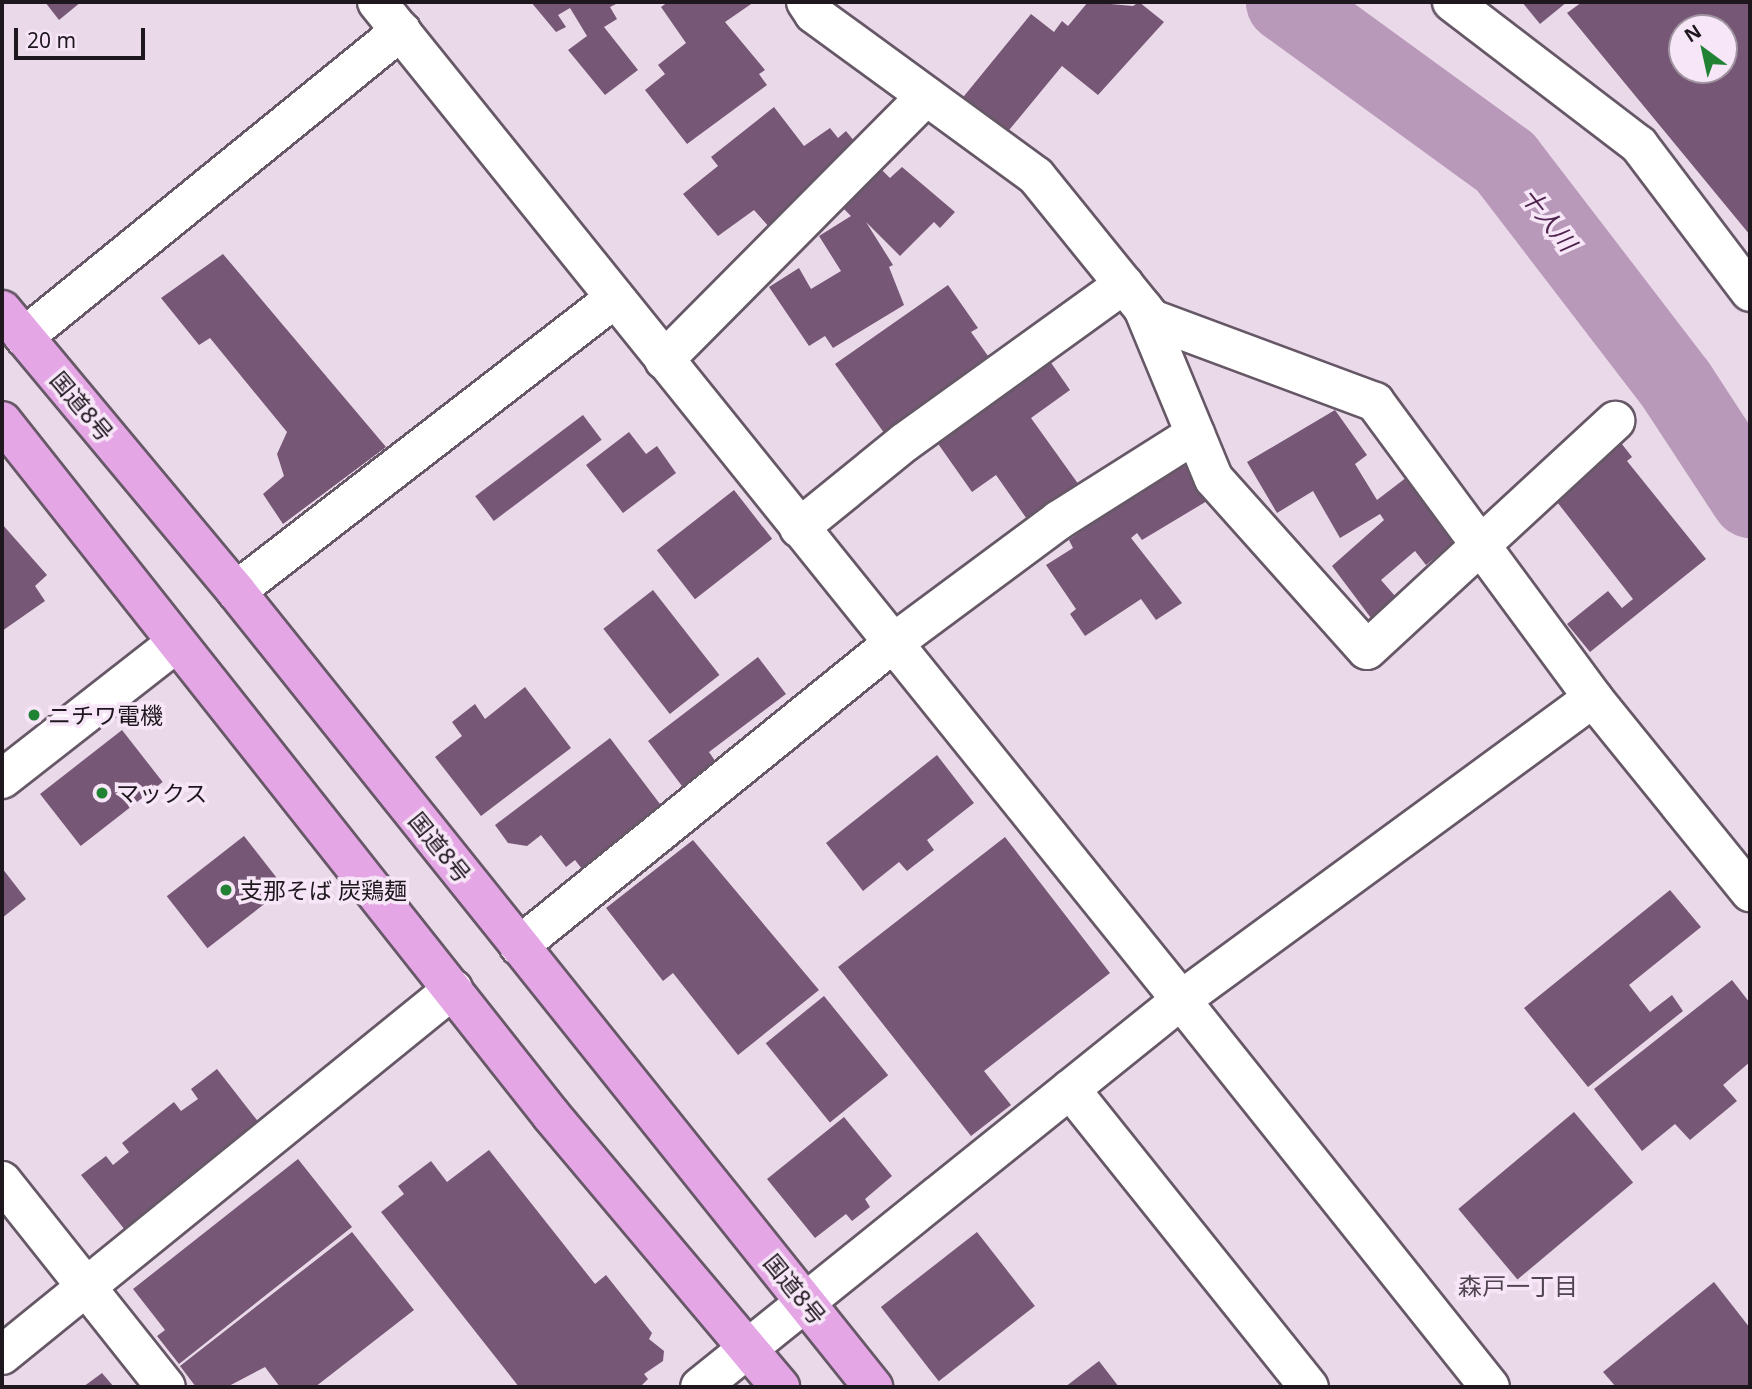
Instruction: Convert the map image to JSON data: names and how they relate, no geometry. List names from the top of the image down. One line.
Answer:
{"streets":{"highway":["国道8号"]},"districts":["森戸一丁目"],"water":["十人川"],"places":["ニチワ電機","マックス","支那そば 炭鶏麺"],"scale_bar":"20 m","north":"top left"}
